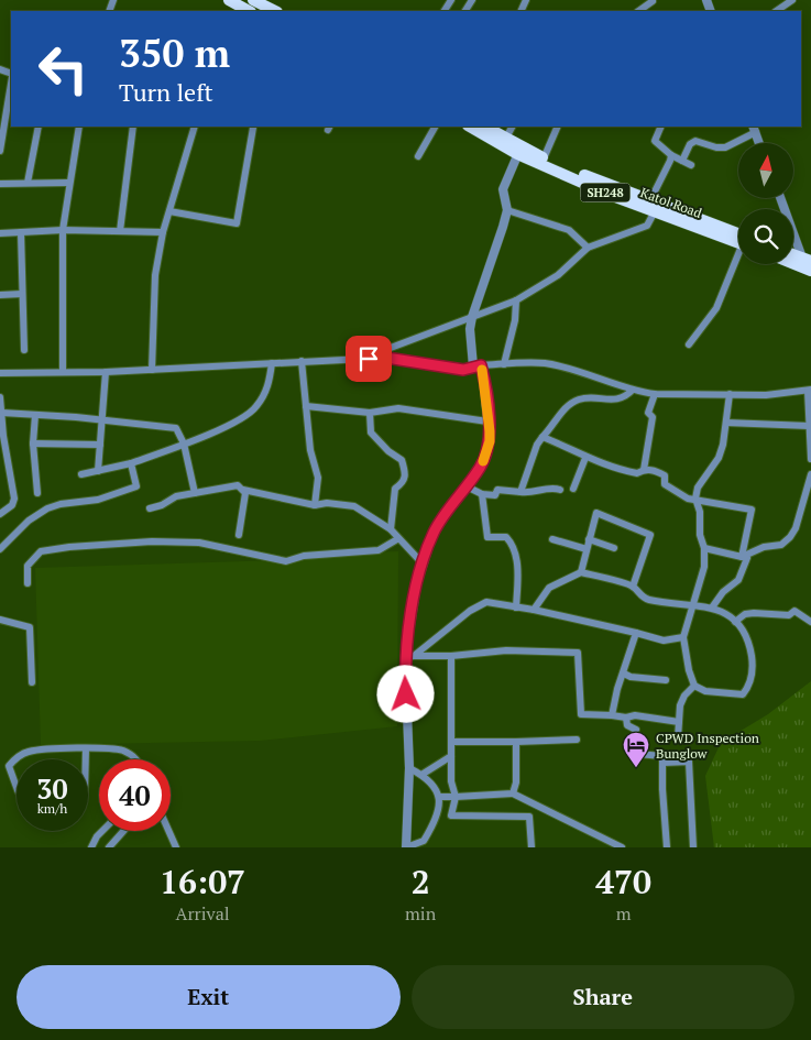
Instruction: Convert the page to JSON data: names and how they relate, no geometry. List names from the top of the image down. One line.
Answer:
{"streets":{"main road":["SH248","Katol Road"]},"places":{"hotel":["CPWD Inspection Bunglow"]},"north":"top","page":{"turn":["350 m","Turn left"],"speed":"30 km/h","limit":"40","eta":["16:07","Arrival","2","min","470","m"],"buttons":["Exit","Share"]}}
